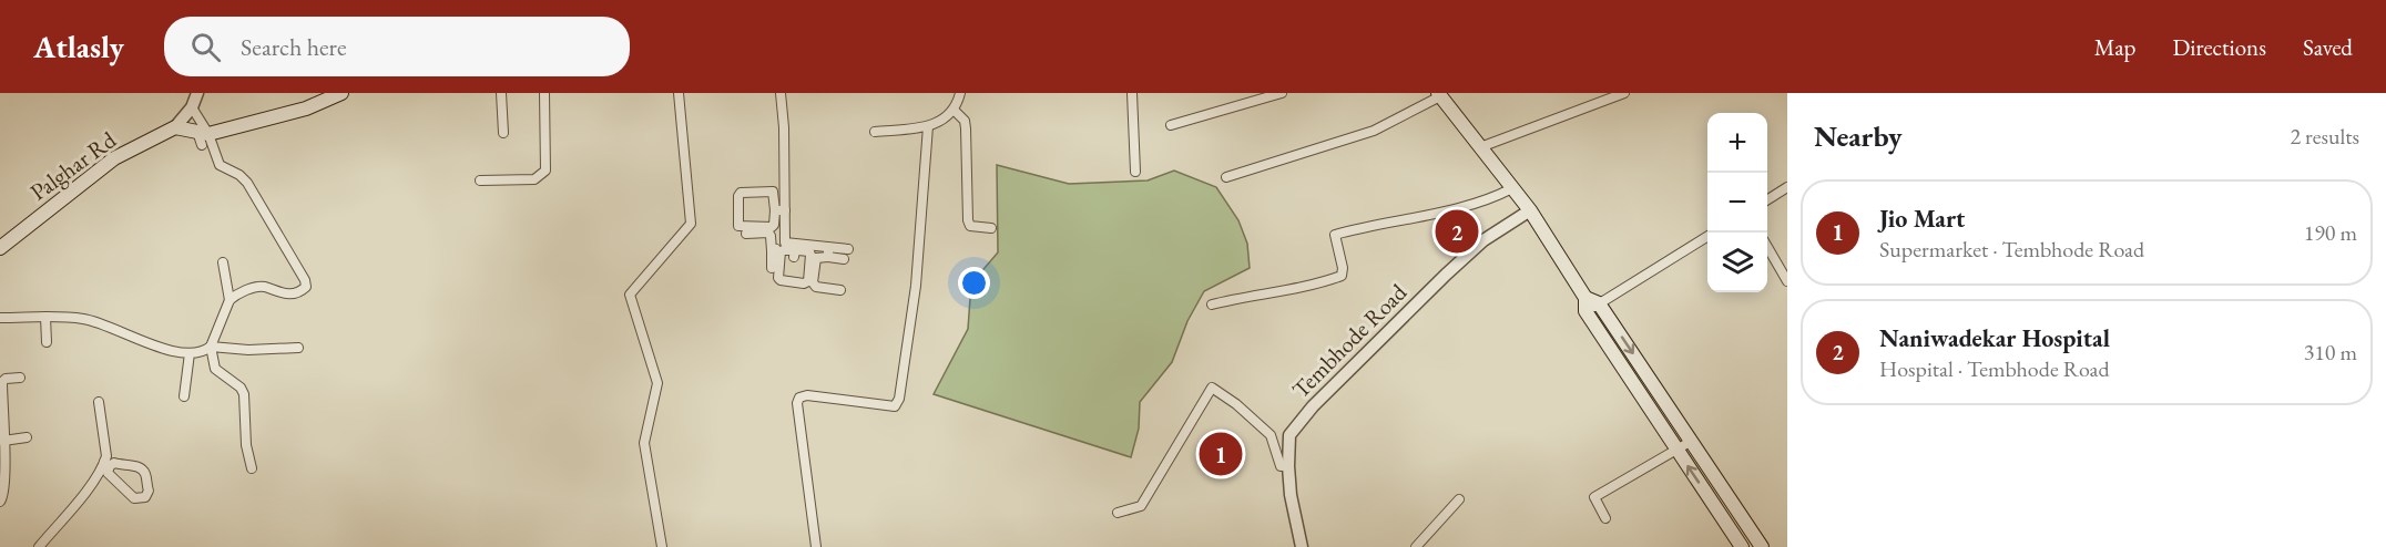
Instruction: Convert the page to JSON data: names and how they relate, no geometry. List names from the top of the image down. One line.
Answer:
{"streets":{"main road":["Palghar Rd"],"street":["Tembhode Road"]},"page":{"header":"Atlasly","search":"Search here","nav":["Map","Directions","Saved"],"heading":["Nearby","2 results"],"map_buttons":["+","−"],"list":[{"mark":"1","name":"Jio Mart","note":"Supermarket · Tembhode Road","value":"190 m"},{"mark":"2","name":"Naniwadekar Hospital","note":"Hospital · Tembhode Road","value":"310 m"}],"pins":["2","1"]}}
